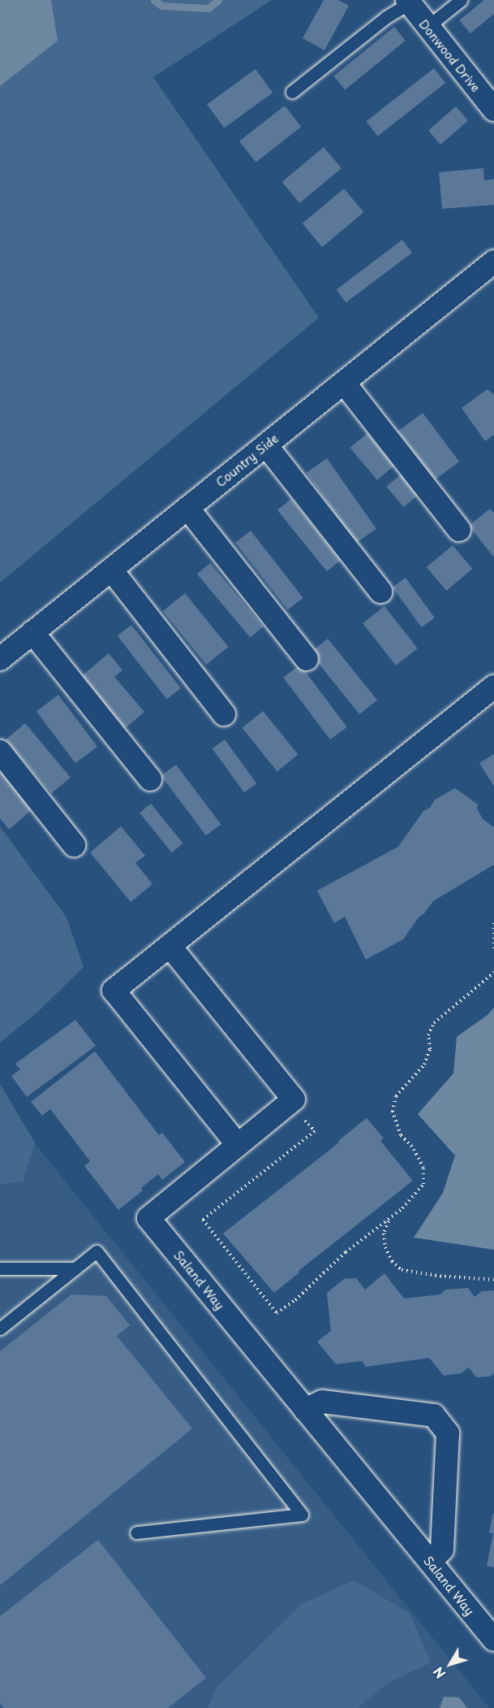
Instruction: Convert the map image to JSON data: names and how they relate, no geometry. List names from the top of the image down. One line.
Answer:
{"streets":{"street":["Donwood Drive","Country Side","Saland Way"]},"north":"bottom left"}
